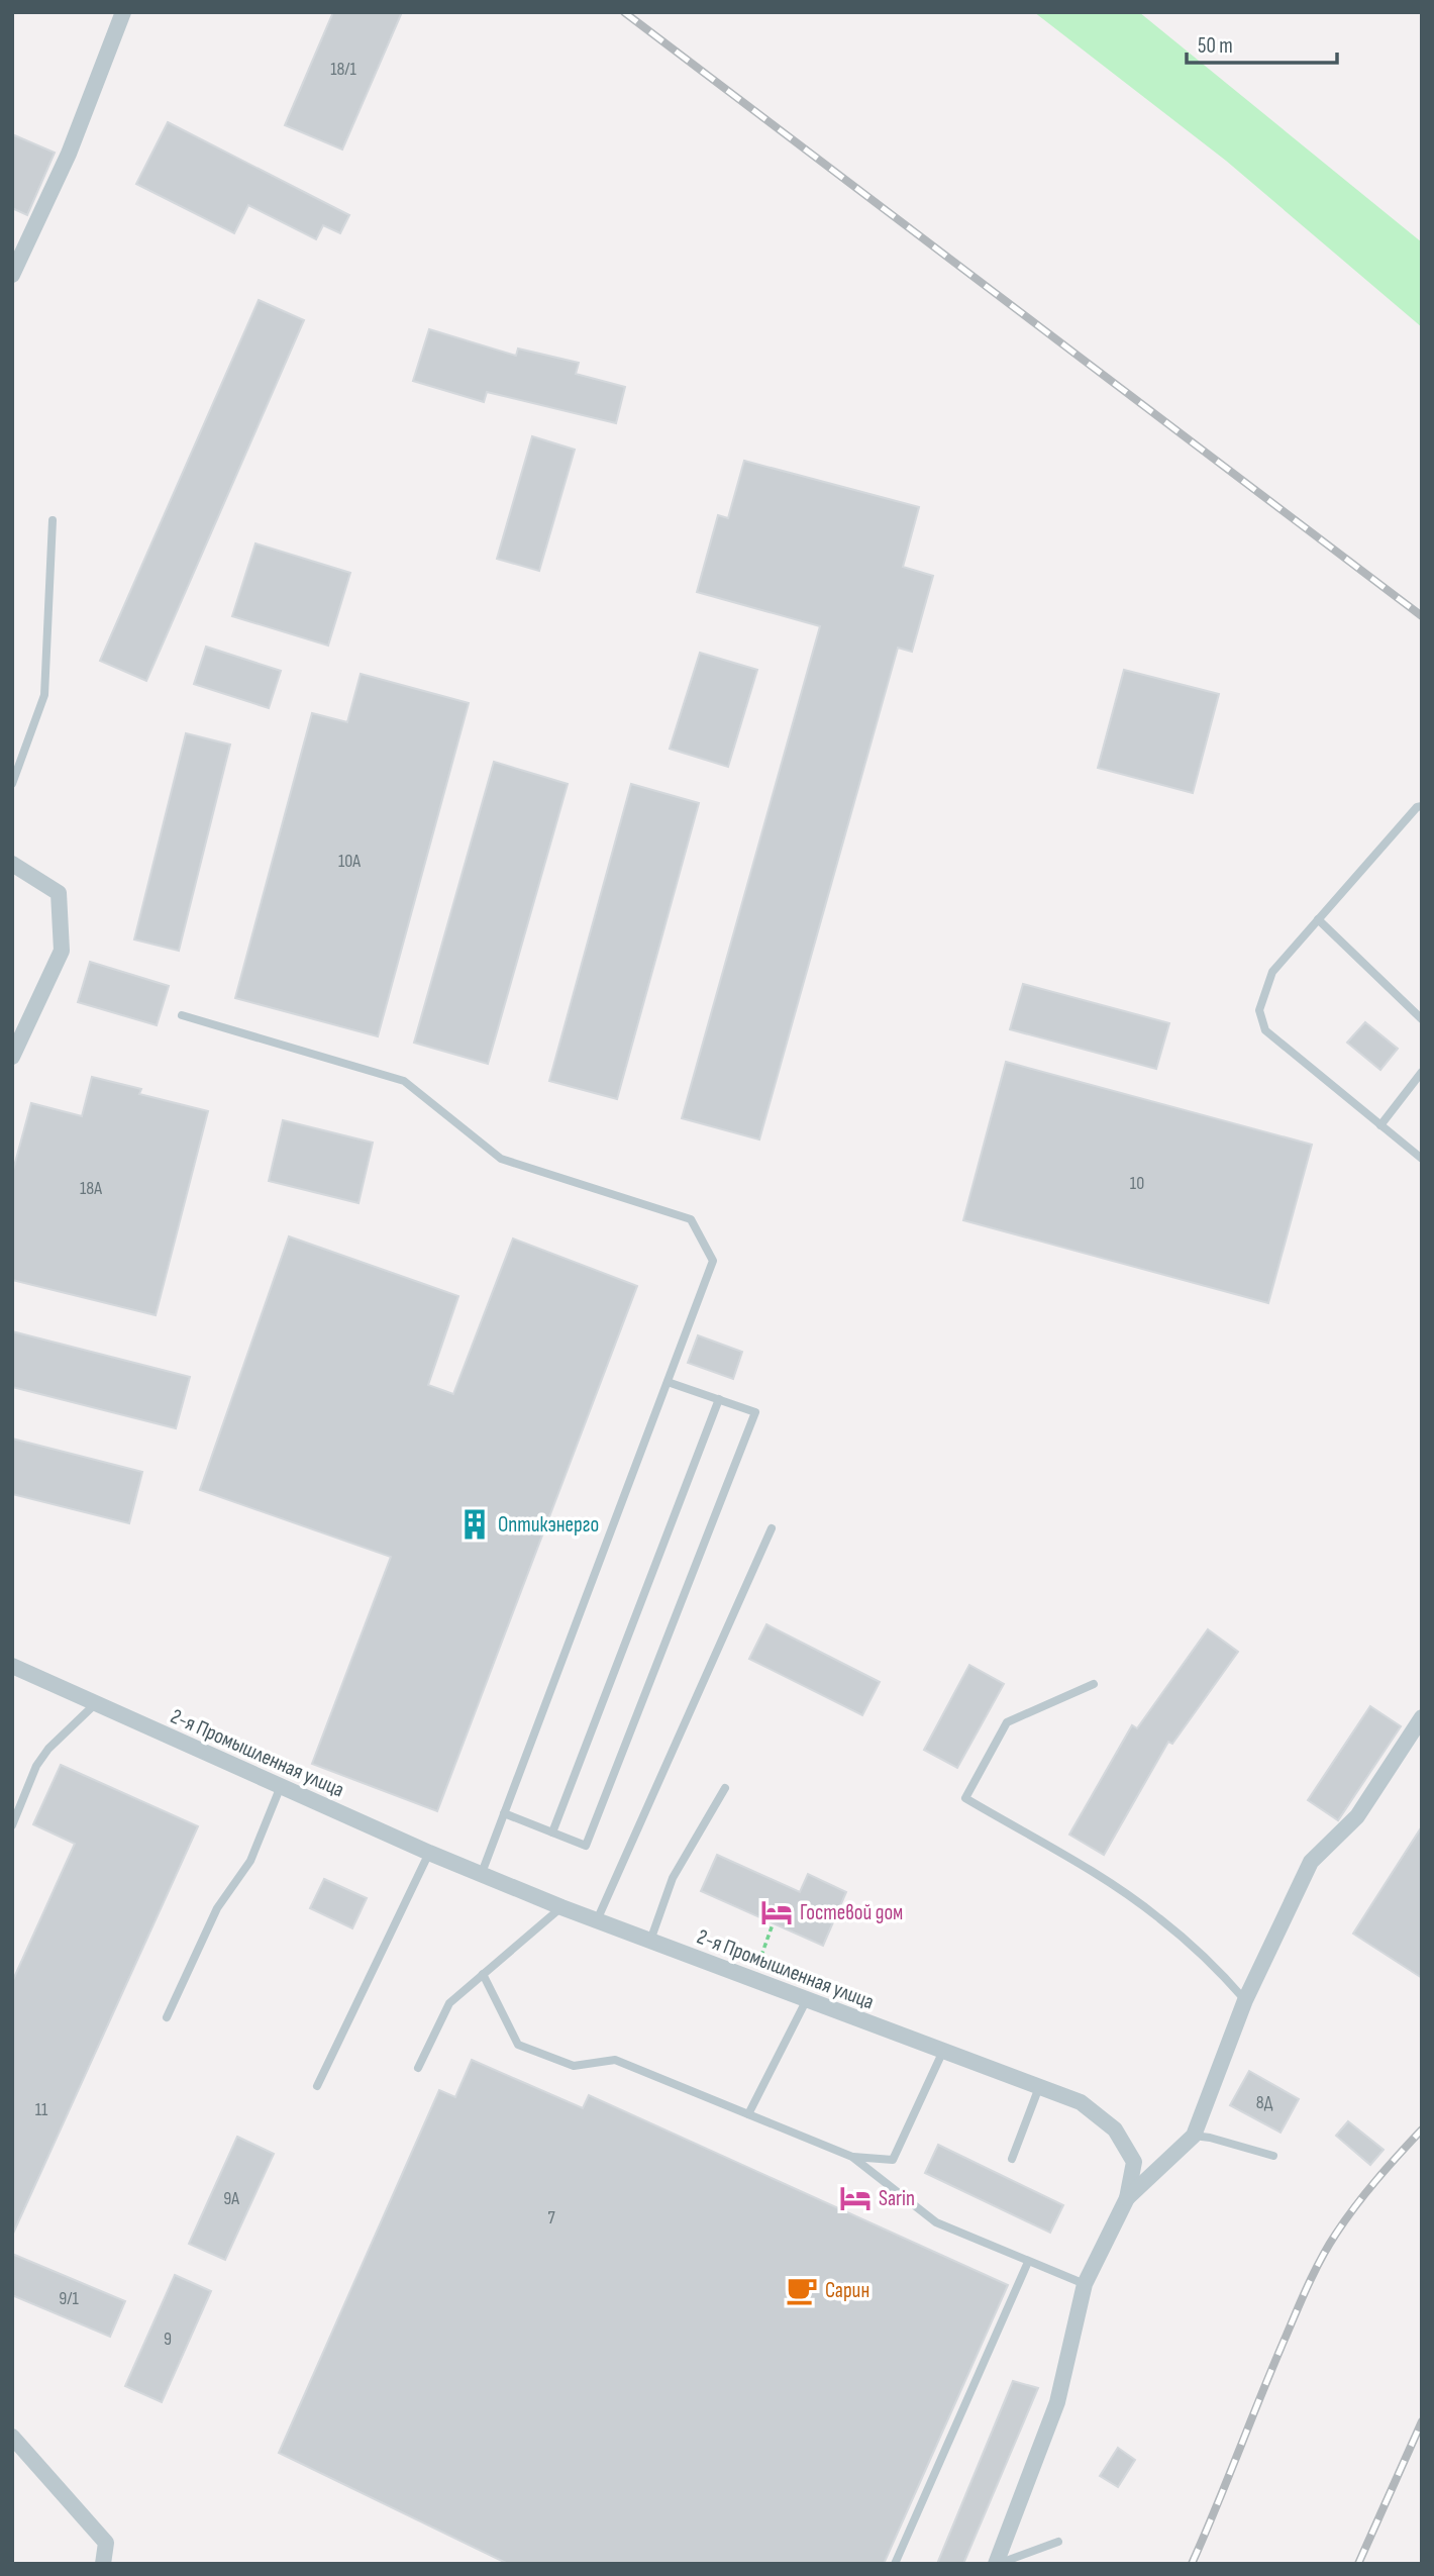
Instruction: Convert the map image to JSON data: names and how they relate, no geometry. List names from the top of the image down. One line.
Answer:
{"streets":{"street":["2-я Промышленная улица"]},"places":{"building":["Оптикэнерго"],"hotel":["Гостевой дом","Sarin"],"cafe":["Сарин"]},"house_numbers":["18/1","10А","10","18А","8Д","11","9А","7","9/1","9"],"scale_bar":"50 m"}
